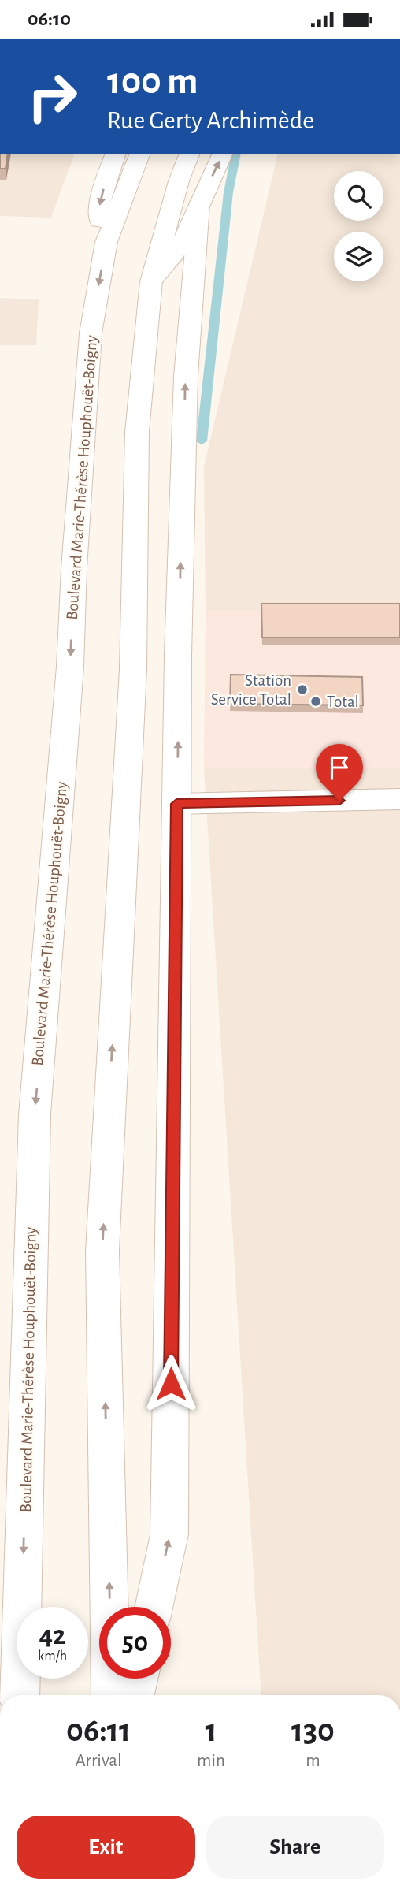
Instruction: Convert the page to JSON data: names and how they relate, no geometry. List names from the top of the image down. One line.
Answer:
{"streets":{"main road":["Boulevard Marie-Thérèse Houphouët-Boigny"]},"places":["Station Service Total","Total"],"page":{"status":"06:10","turn":["100 m","Rue Gerty Archimède"],"speed":"42 km/h","limit":"50","eta":["06:11","Arrival","1","min","130","m"],"buttons":["Exit","Share"]}}
